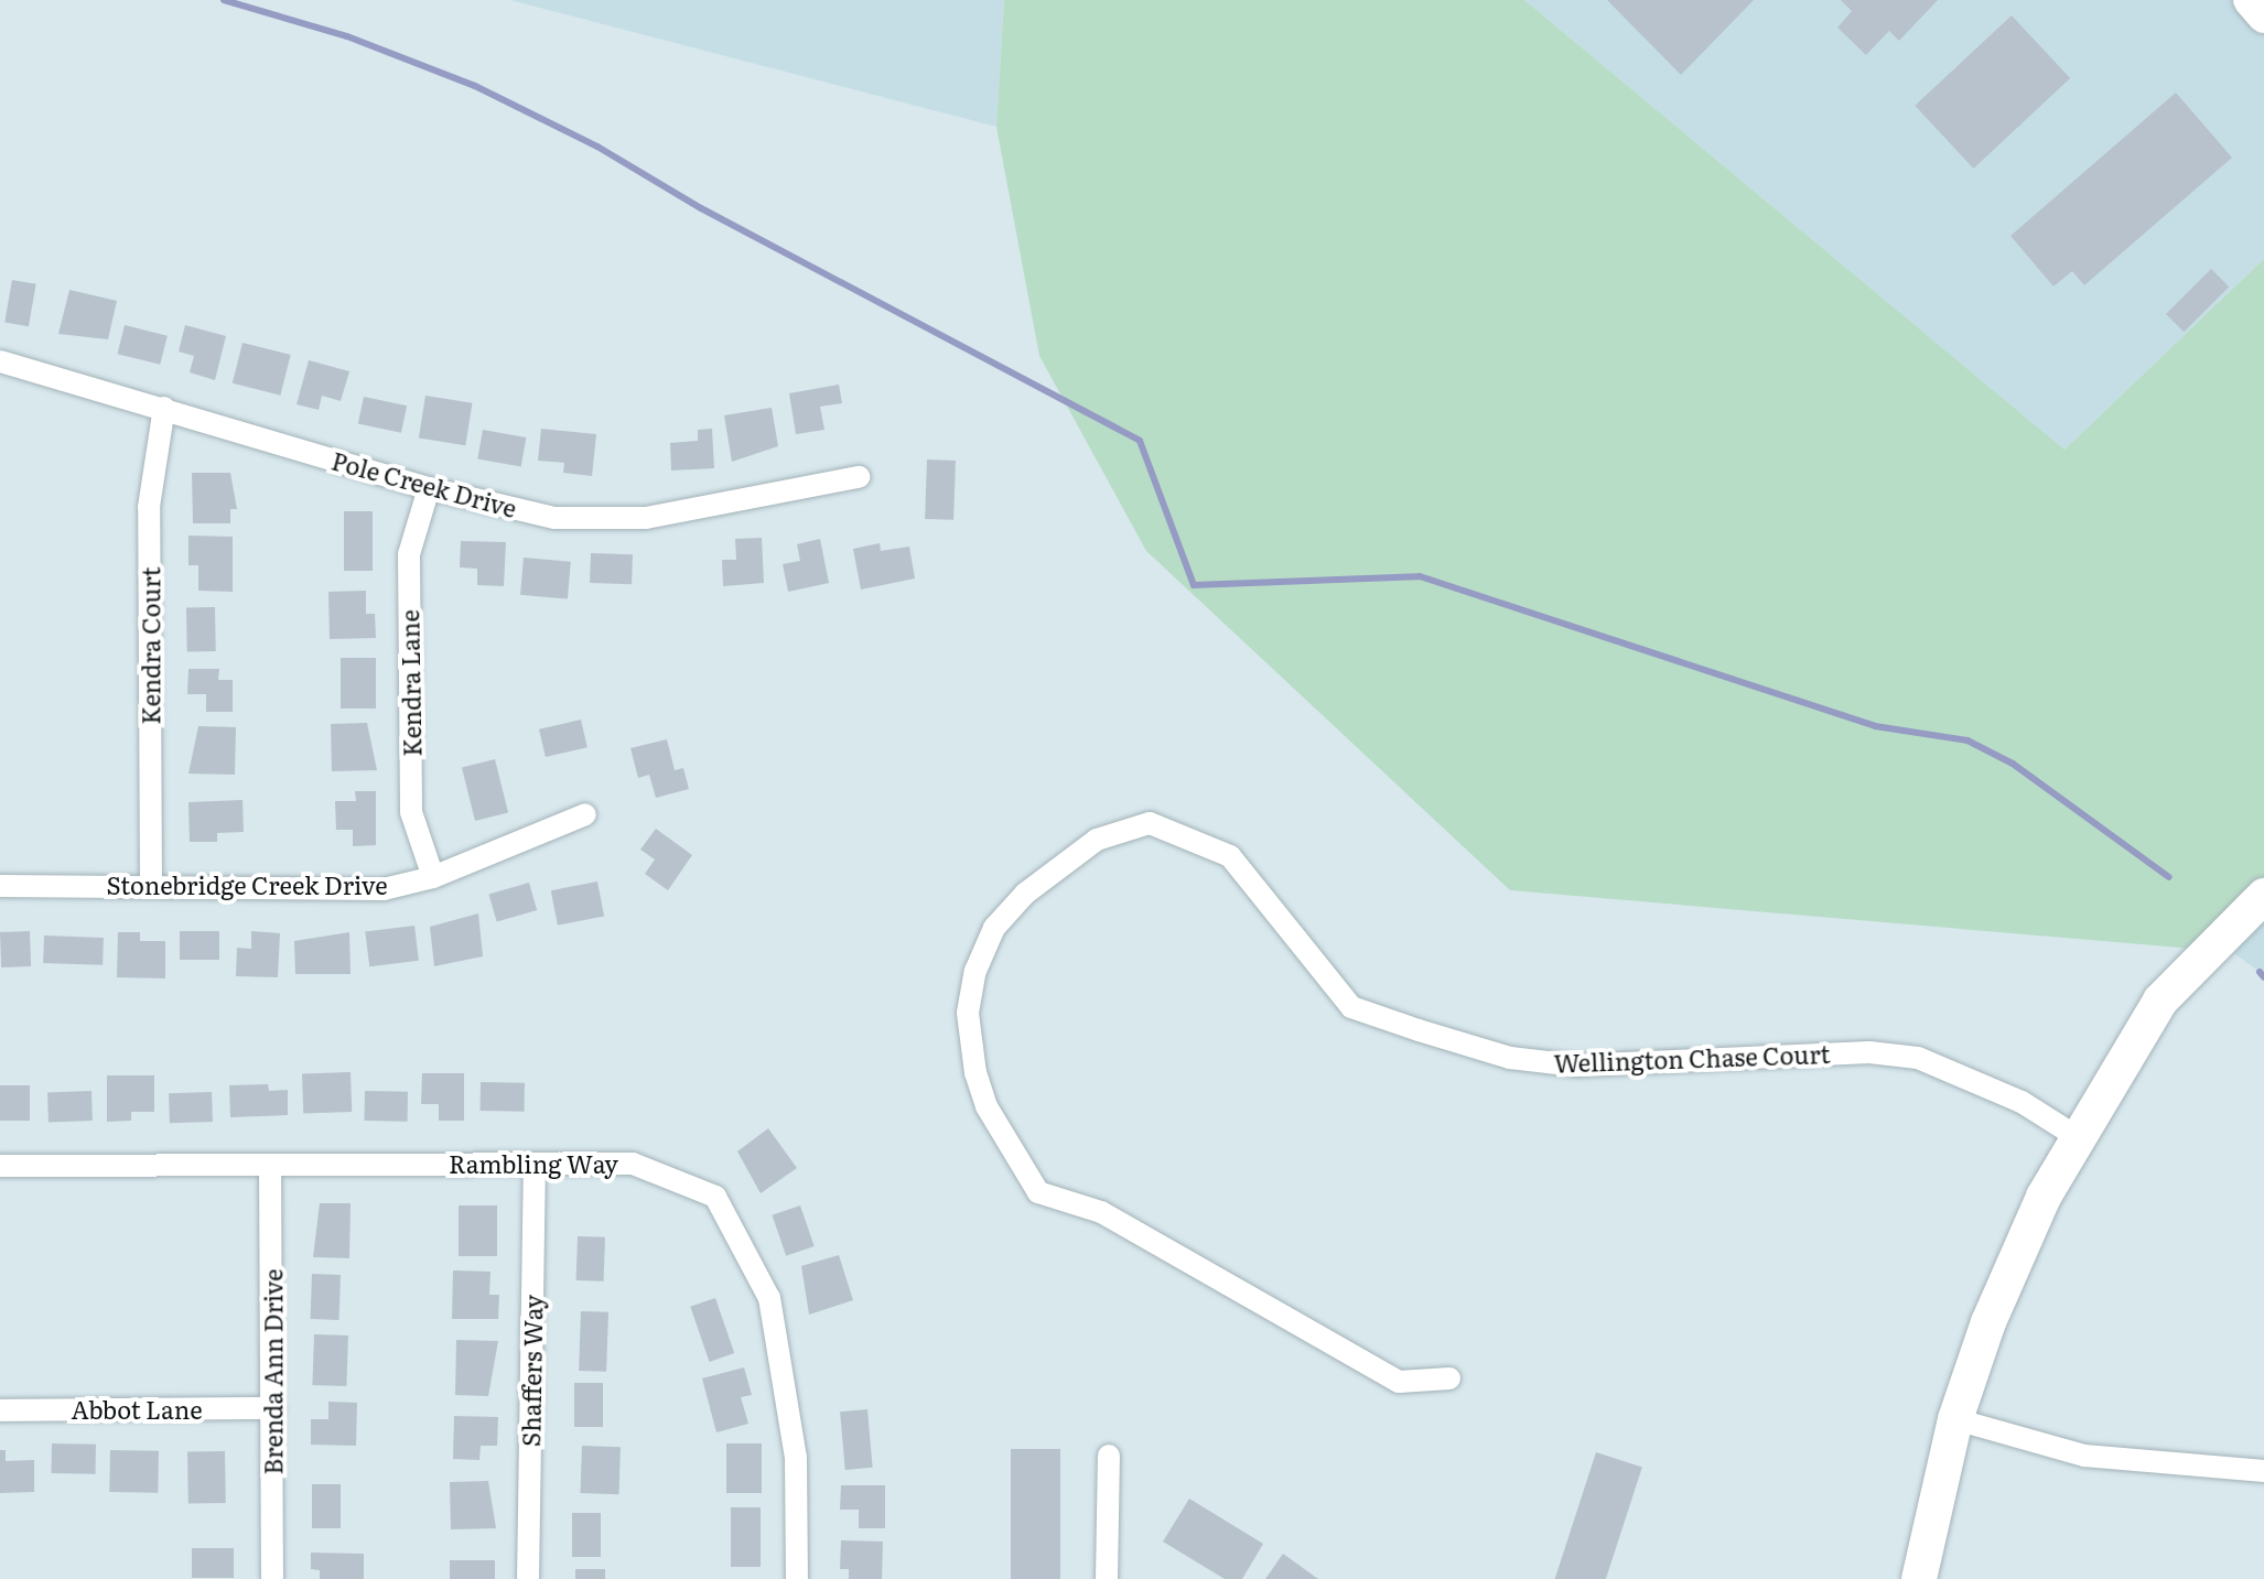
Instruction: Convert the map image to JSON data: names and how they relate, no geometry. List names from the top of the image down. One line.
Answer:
{"streets":{"street":["Pole Creek Drive","Kendra Court","Kendra Lane","Stonebridge Creek Drive","Wellington Chase Court","Rambling Way","Shaffers Way","Brenda Ann Drive","Abbot Lane"]},"crossings":[["Pole Creek Drive","Kendra Court"],["Pole Creek Drive","Kendra Lane"],["Kendra Court","Stonebridge Creek Drive"],["Kendra Lane","Stonebridge Creek Drive"],["Rambling Way","Shaffers Way"],["Rambling Way","Brenda Ann Drive"],["Brenda Ann Drive","Abbot Lane"]]}
